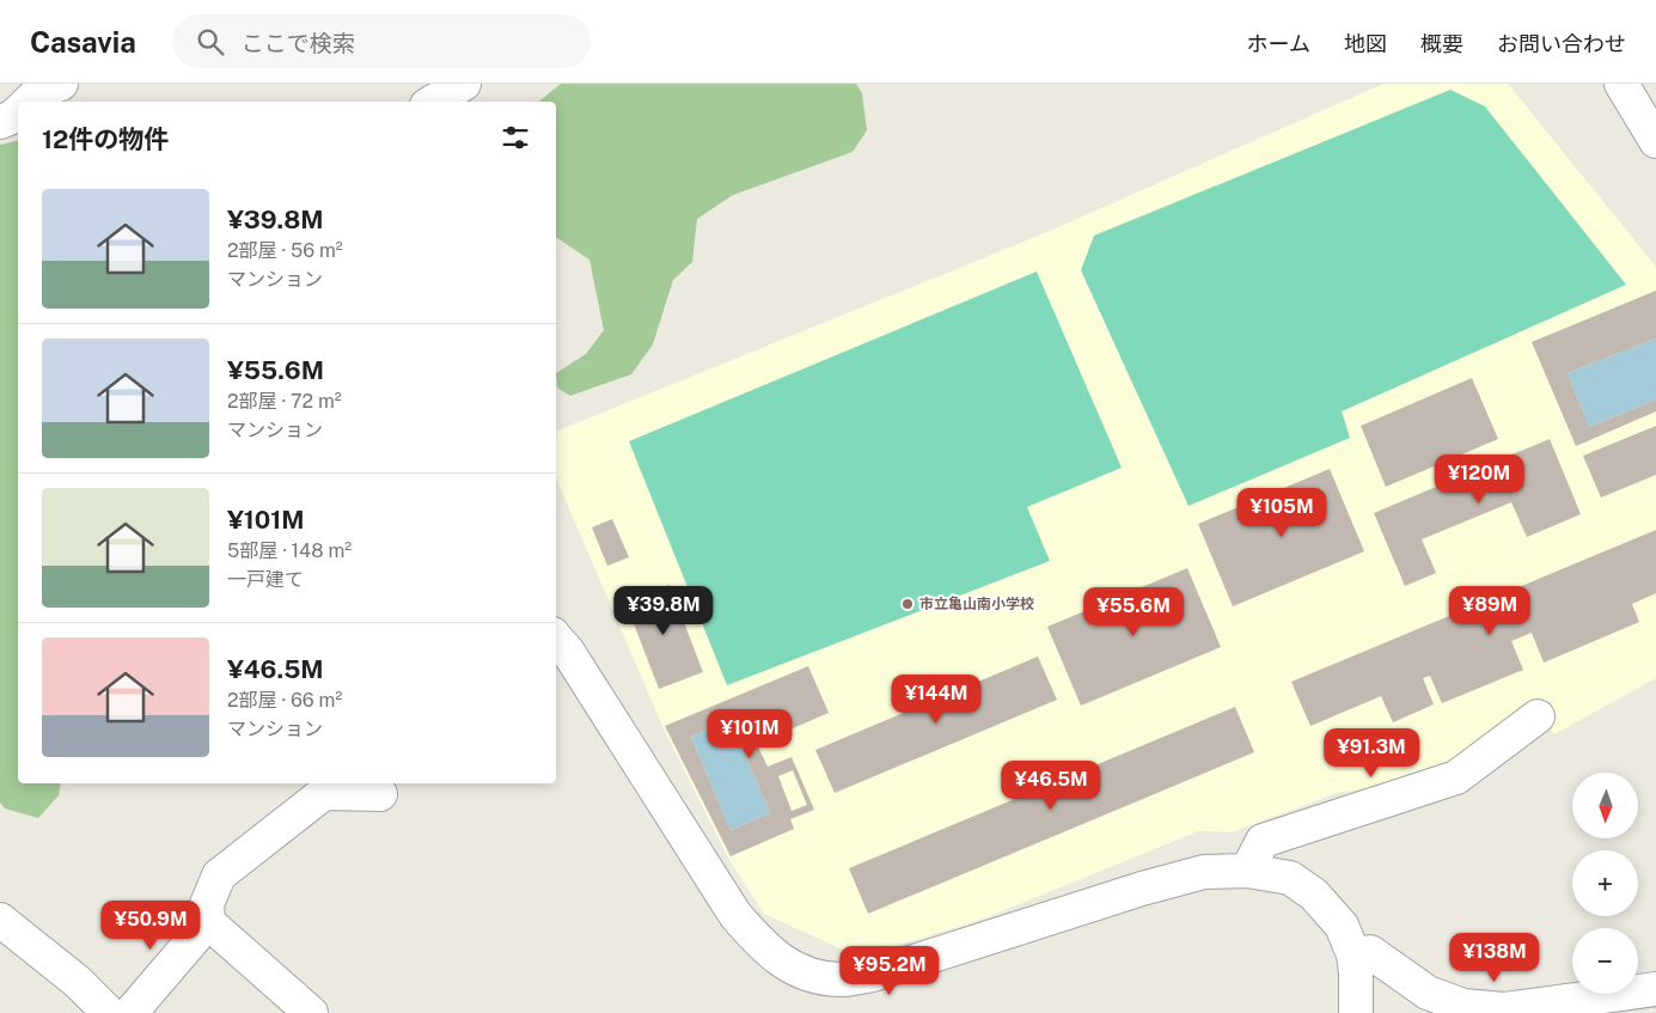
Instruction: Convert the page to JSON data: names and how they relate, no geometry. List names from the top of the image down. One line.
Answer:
{"places":["市立亀山南小学校"],"north":"bottom","page":{"header":"Casavia","search":"ここで検索","nav":["ホーム","地図","概要","お問い合わせ"],"heading":"12件の物件","list":[{"name":"¥39.8M","note":"2部屋 · 56 m² · マンション"},{"name":"¥55.6M","note":"2部屋 · 72 m² · マンション"},{"name":"¥101M","note":"5部屋 · 148 m² · 一戸建て"},{"name":"¥46.5M","note":"2部屋 · 66 m² · マンション"}],"price":["¥120M","¥105M","¥39.8M","¥89M","¥55.6M","¥144M","¥101M","¥91.3M","¥46.5M","¥50.9M","¥138M","¥95.2M"],"map_buttons":["+","−"]}}
